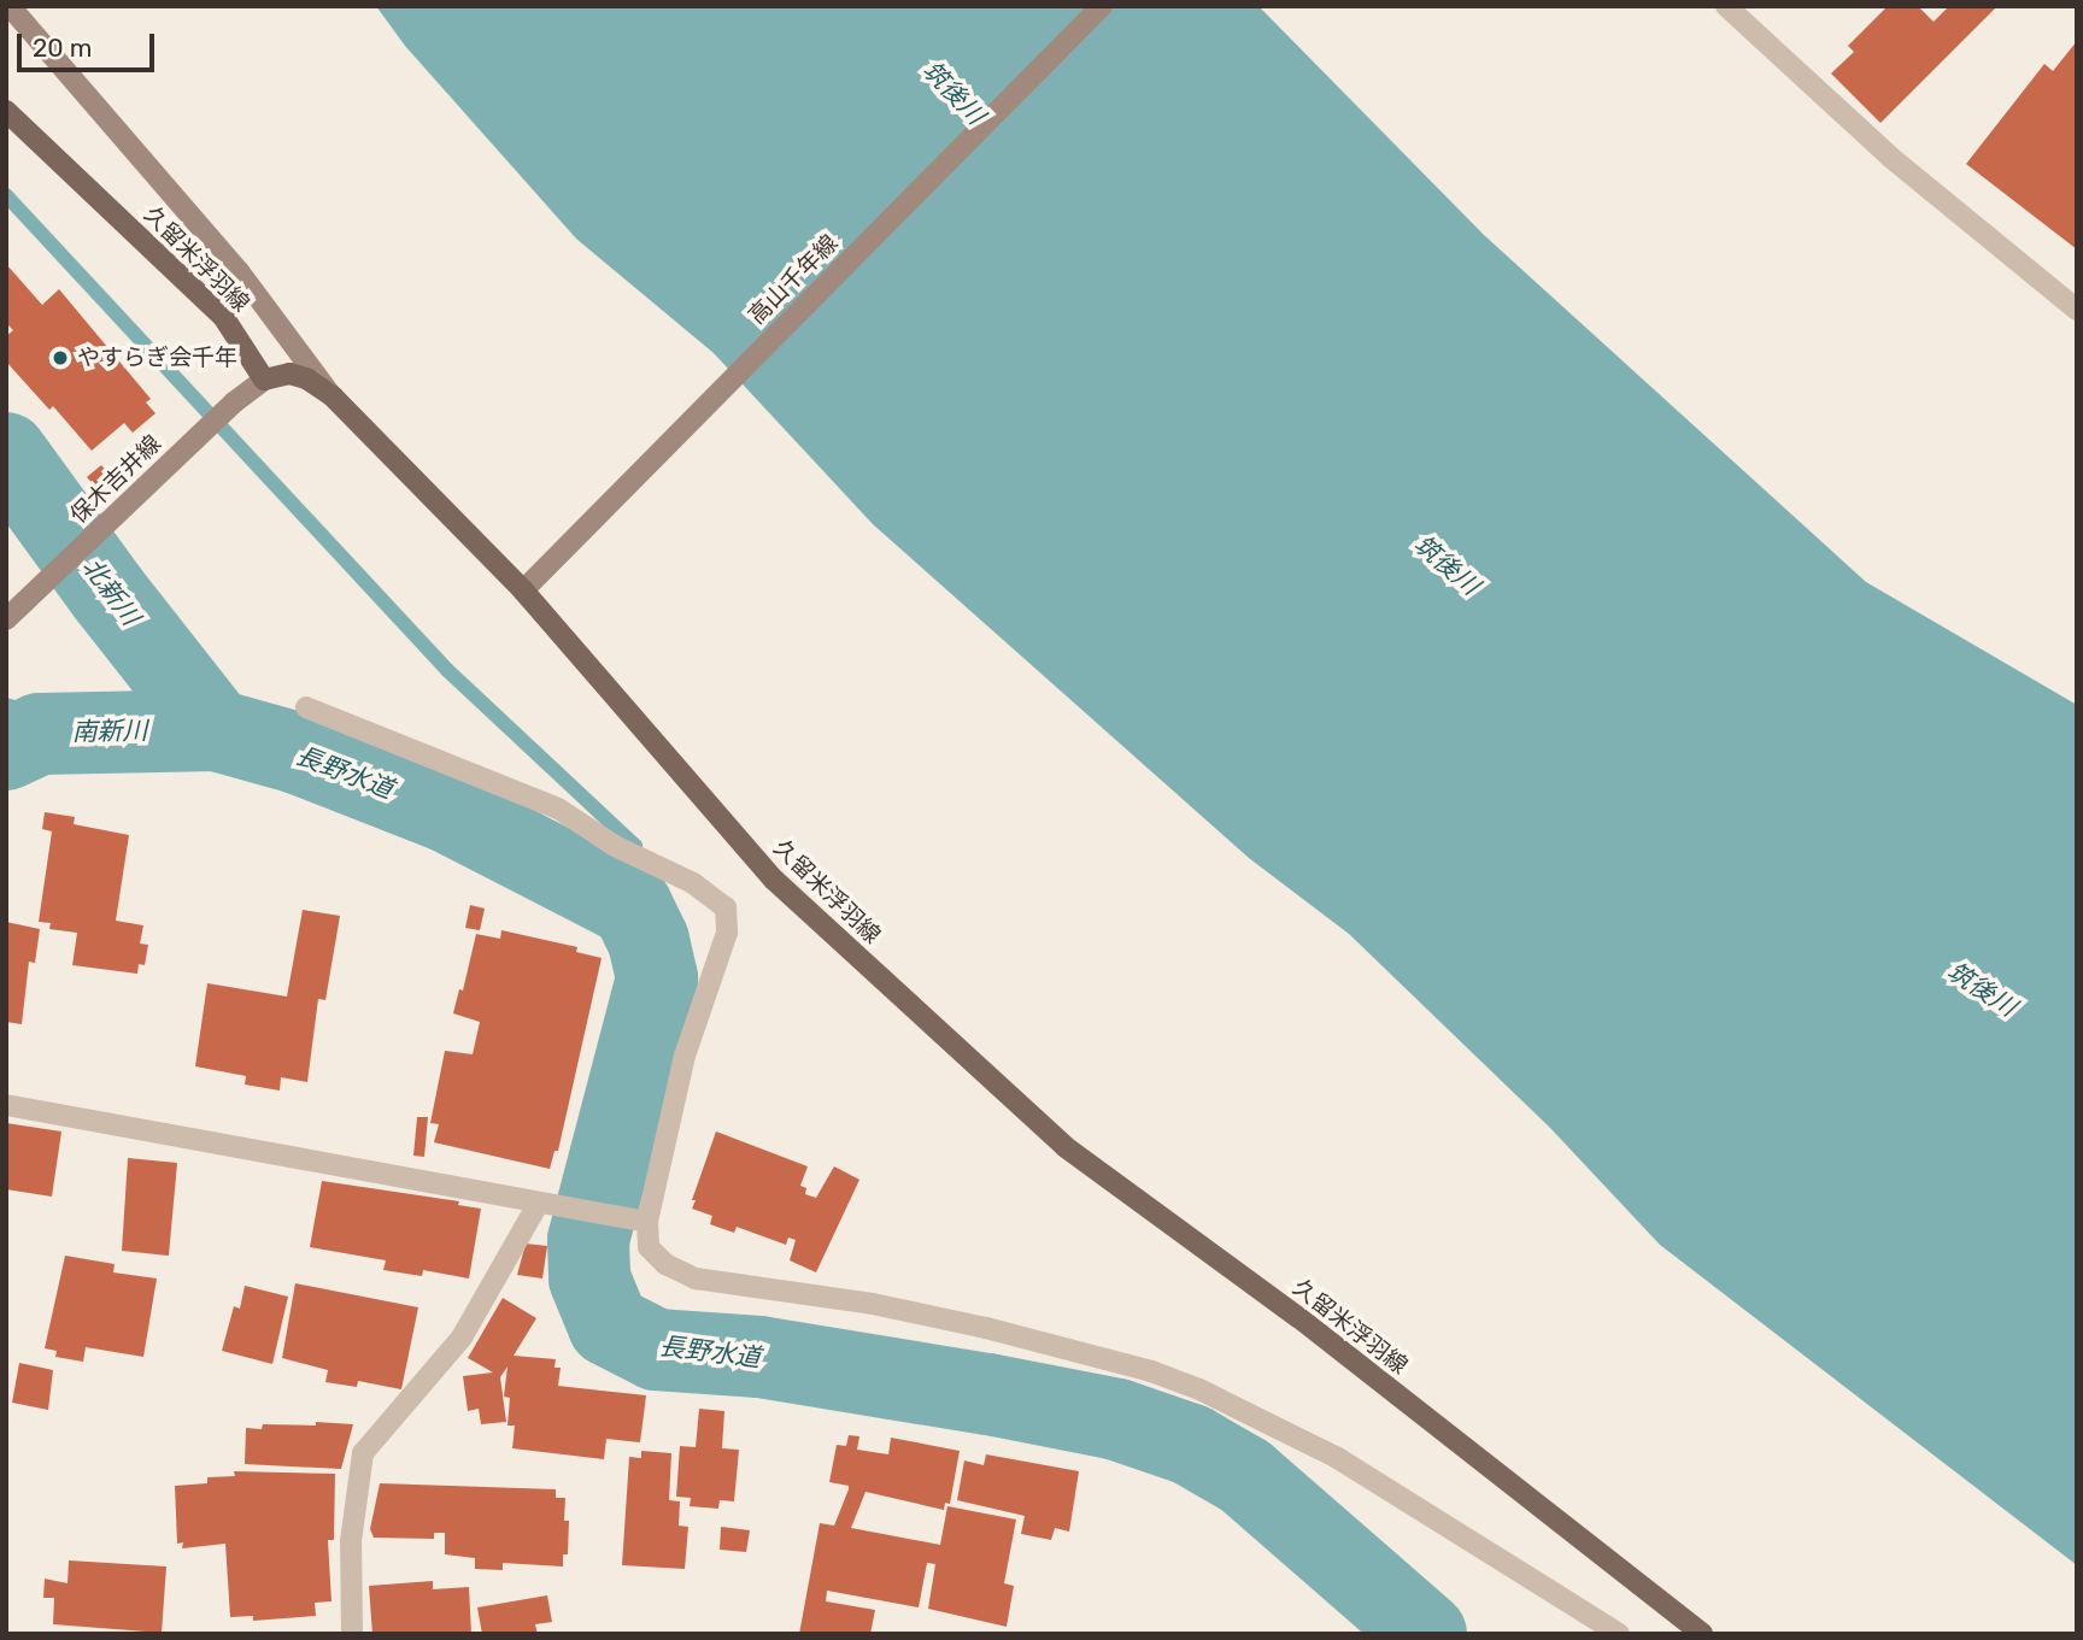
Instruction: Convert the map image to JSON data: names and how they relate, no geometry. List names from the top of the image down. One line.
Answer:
{"streets":{"main road":["久留米浮羽線","高山千年線","保木吉井線"]},"crossings":[["久留米浮羽線","高山千年線"],["久留米浮羽線","保木吉井線"]],"water":["筑後川","北新川","南新川","長野水道"],"places":["やすらぎ会千年"],"scale_bar":"20 m"}
